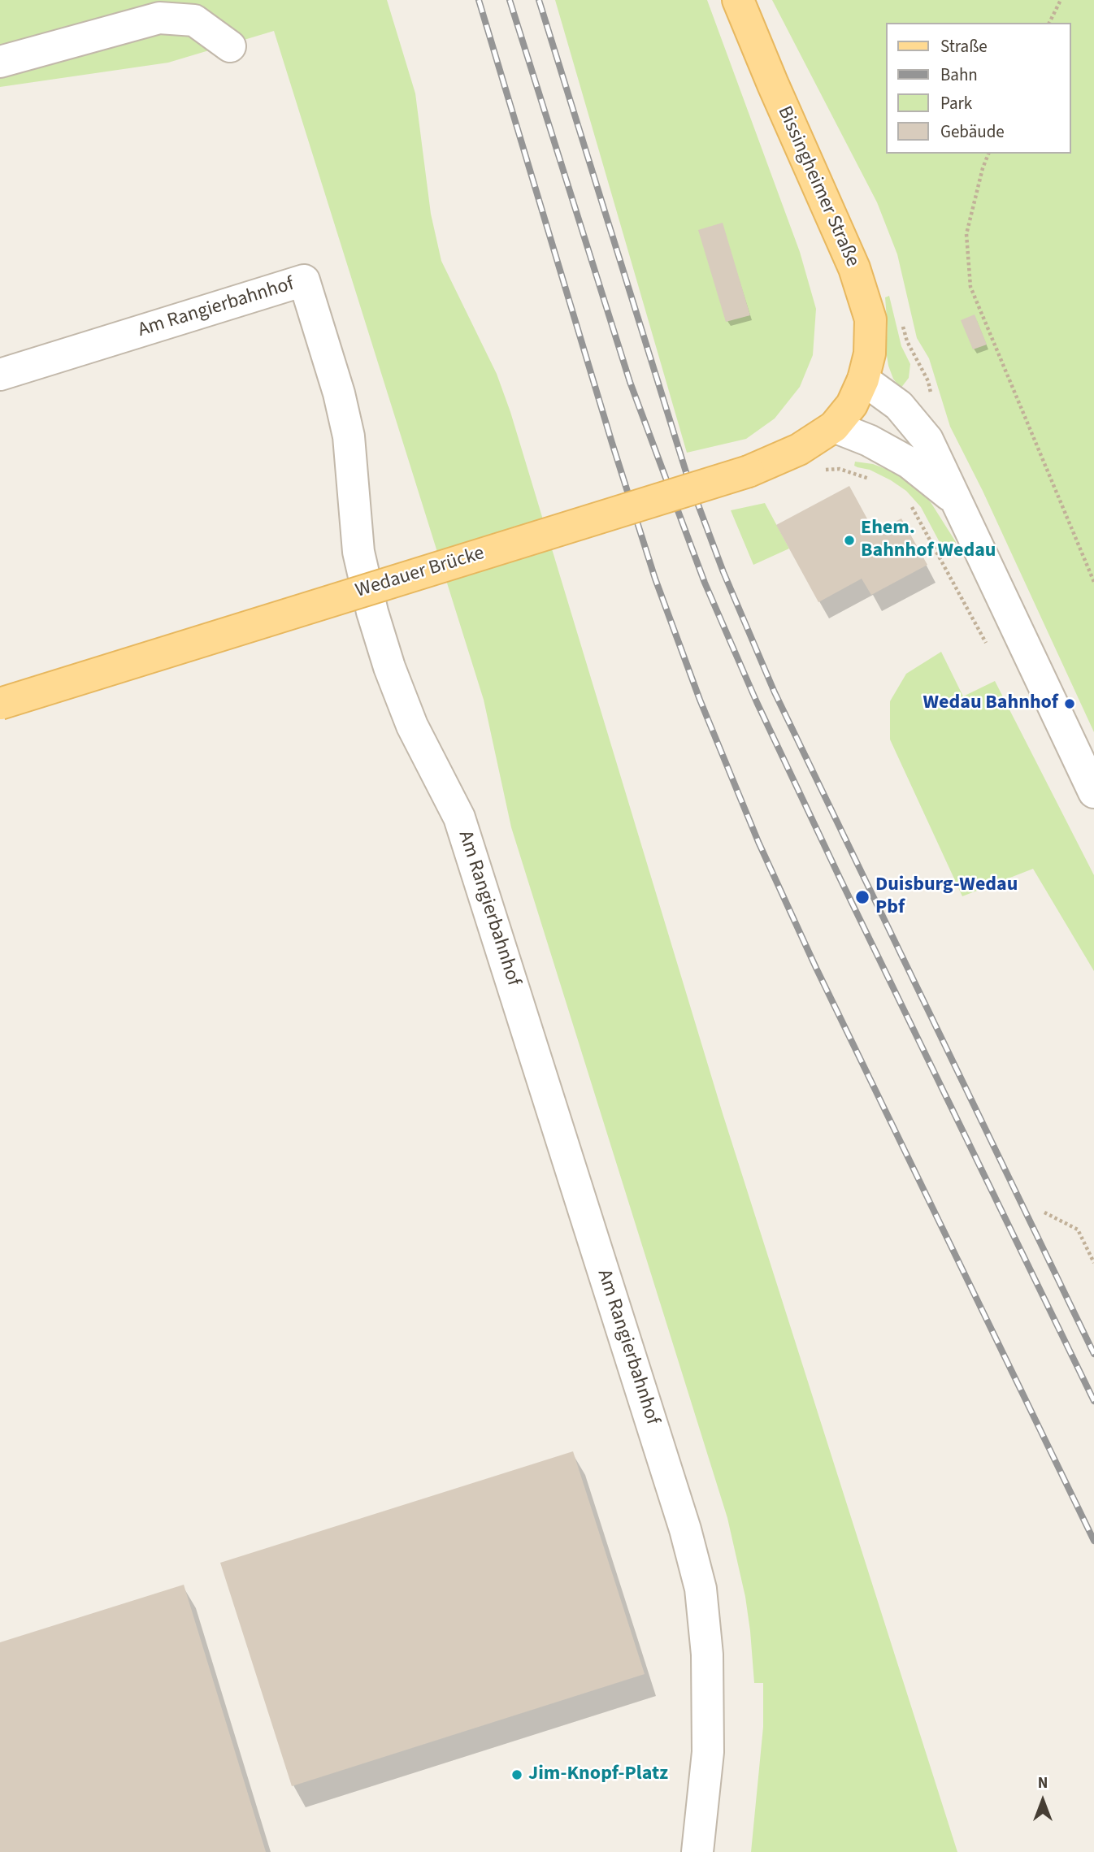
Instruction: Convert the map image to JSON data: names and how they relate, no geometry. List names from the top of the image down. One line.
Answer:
{"streets":{"main road":["Bissingheimer Straße","Wedauer Brücke"],"street":["Am Rangierbahnhof"]},"crossings":[["Bissingheimer Straße","Wedauer Brücke"]],"places":["Ehem. Bahnhof Wedau","Wedau Bahnhof","Duisburg-Wedau Pbf","Jim-Knopf-Platz"],"legend":["Straße","Bahn","Park","Gebäude"],"north":"top"}
